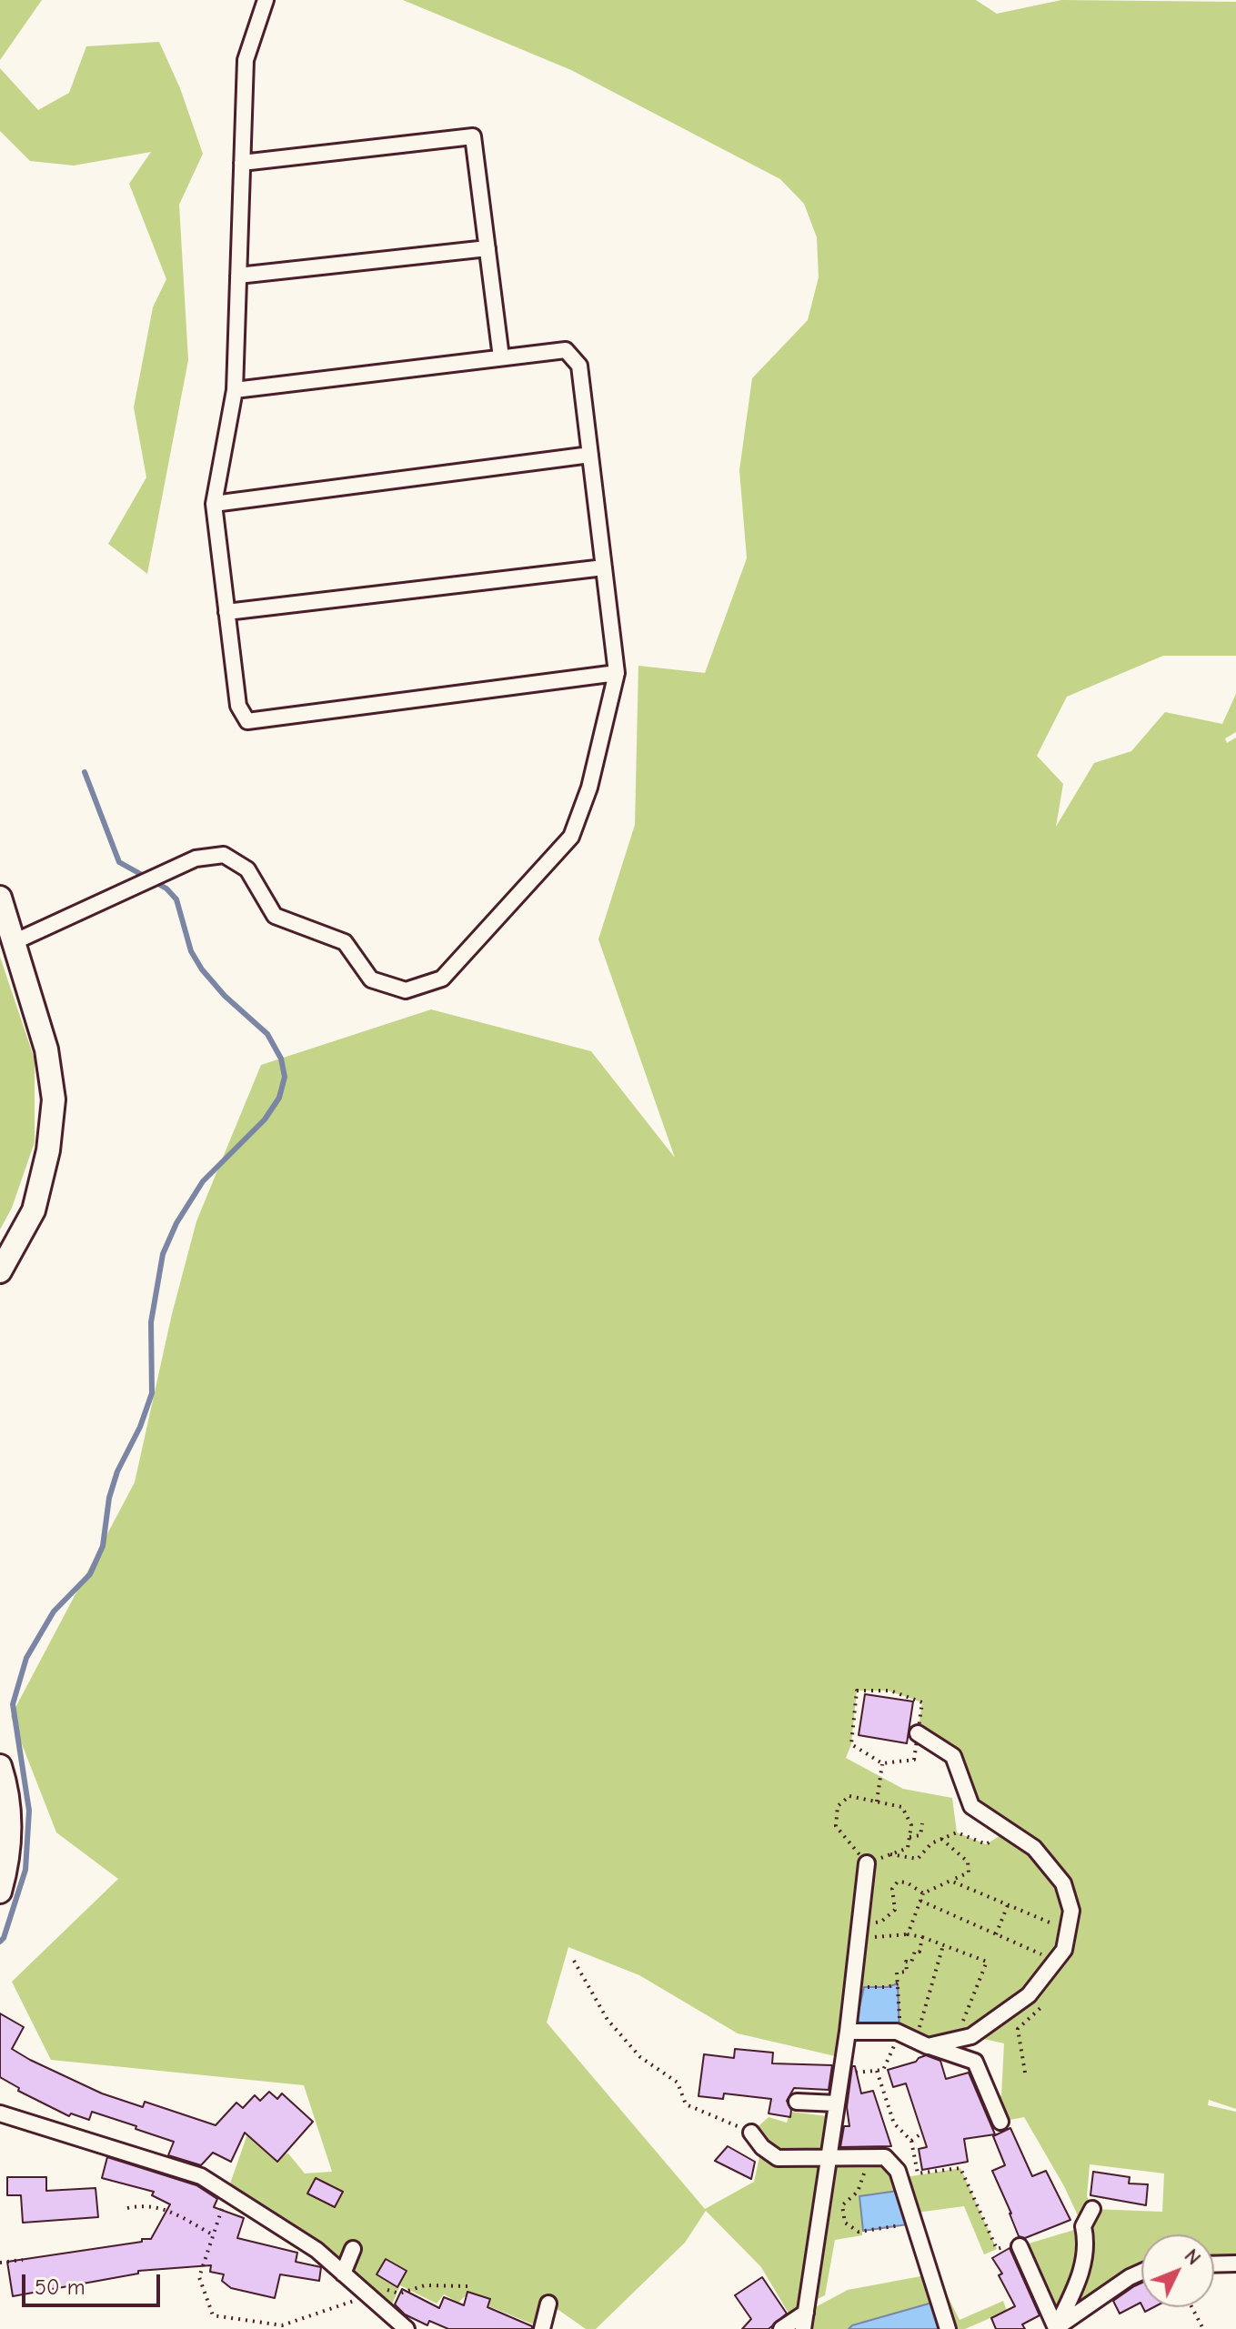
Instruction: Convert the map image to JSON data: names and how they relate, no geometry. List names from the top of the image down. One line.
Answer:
{"scale_bar":"50 m","north":"top right"}
